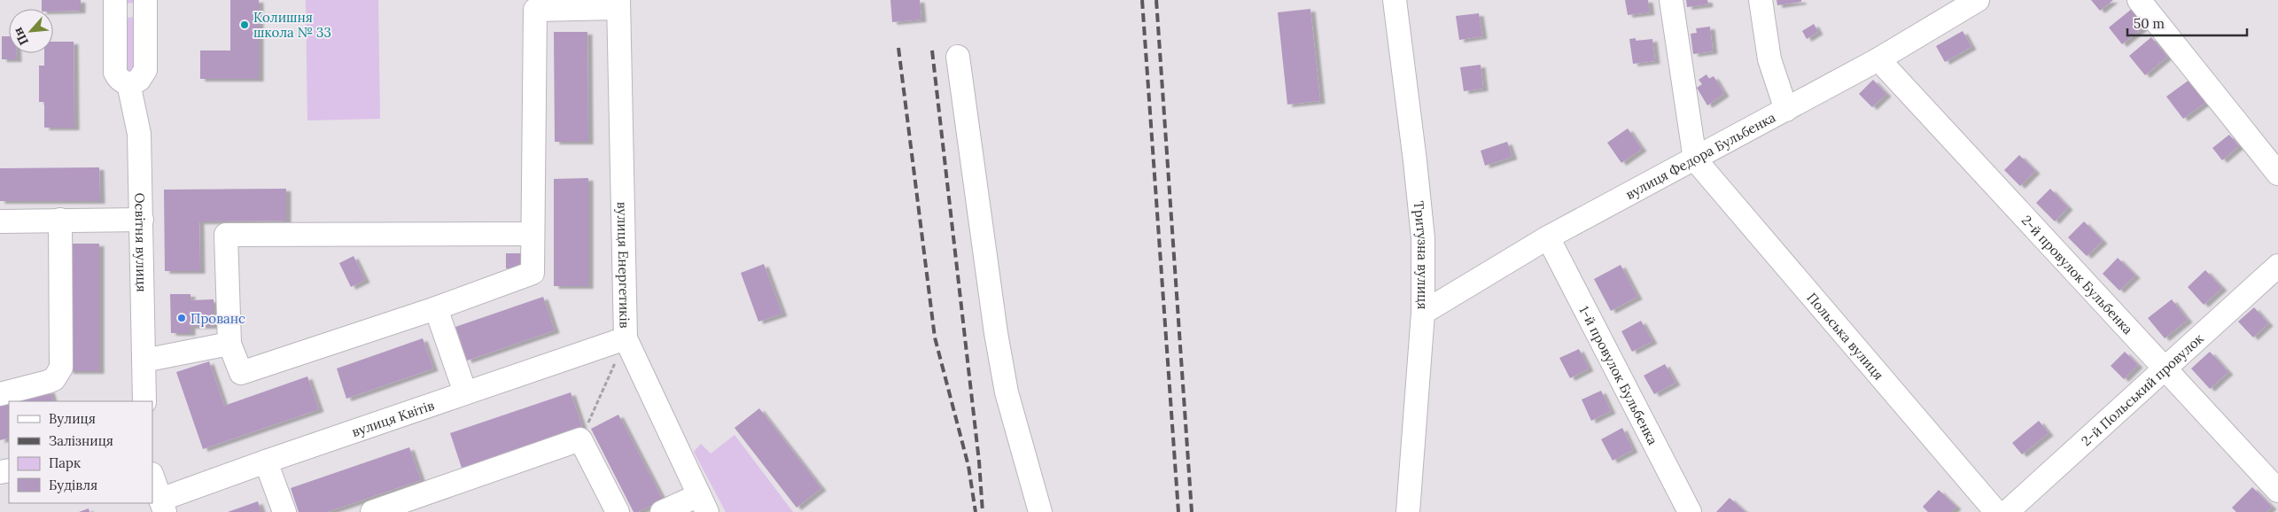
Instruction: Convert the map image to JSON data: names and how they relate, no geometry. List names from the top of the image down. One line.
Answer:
{"streets":{"street":["вулиця Федора Бульбенка","Освітня вулиця","Тритузна вулиця","вулиця Енергетиків","2-й провулок Бульбенка","Польська вулиця","1-й провулок Бульбенка","2-й Польський провулок","вулиця Квітів"]},"crossings":[["вулиця Федора Бульбенка","Тритузна вулиця"],["вулиця Федора Бульбенка","2-й провулок Бульбенка"],["вулиця Федора Бульбенка","Польська вулиця"],["вулиця Федора Бульбенка","1-й провулок Бульбенка"],["вулиця Енергетиків","вулиця Квітів"],["2-й провулок Бульбенка","2-й Польський провулок"]],"places":["Колишня школа № 33","Прованс"],"legend":["Вулиця","Залізниця","Парк","Будівля"],"scale_bar":"50 m","north":"bottom left"}
